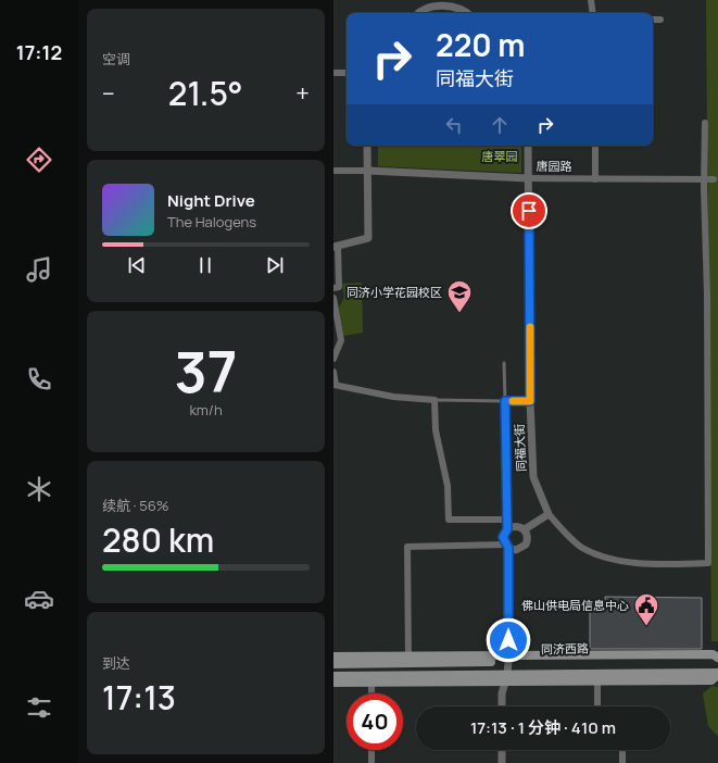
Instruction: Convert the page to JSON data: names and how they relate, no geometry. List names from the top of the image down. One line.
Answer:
{"streets":{"main road":["同济西路"],"street":["唐园路","同福大街"]},"crossings":[["唐园路","同福大街"],["同福大街","同济西路"]],"parks":["唐翠园"],"places":{"school or university":["同济小学花园校区"],"public building":["佛山供电局信息中心"]},"page":{"tabs":"17:12","tile":["空调",["37","km/h"],["续航 · 56%","280 km"],["到达","17:13"]],"turn":["220 m","同福大街"],"heat":["−","21.5°","+"],"song":["Night Drive","The Halogens"],"limit":"40","trip":"17:13 · 1 分钟 · 410 m"}}
